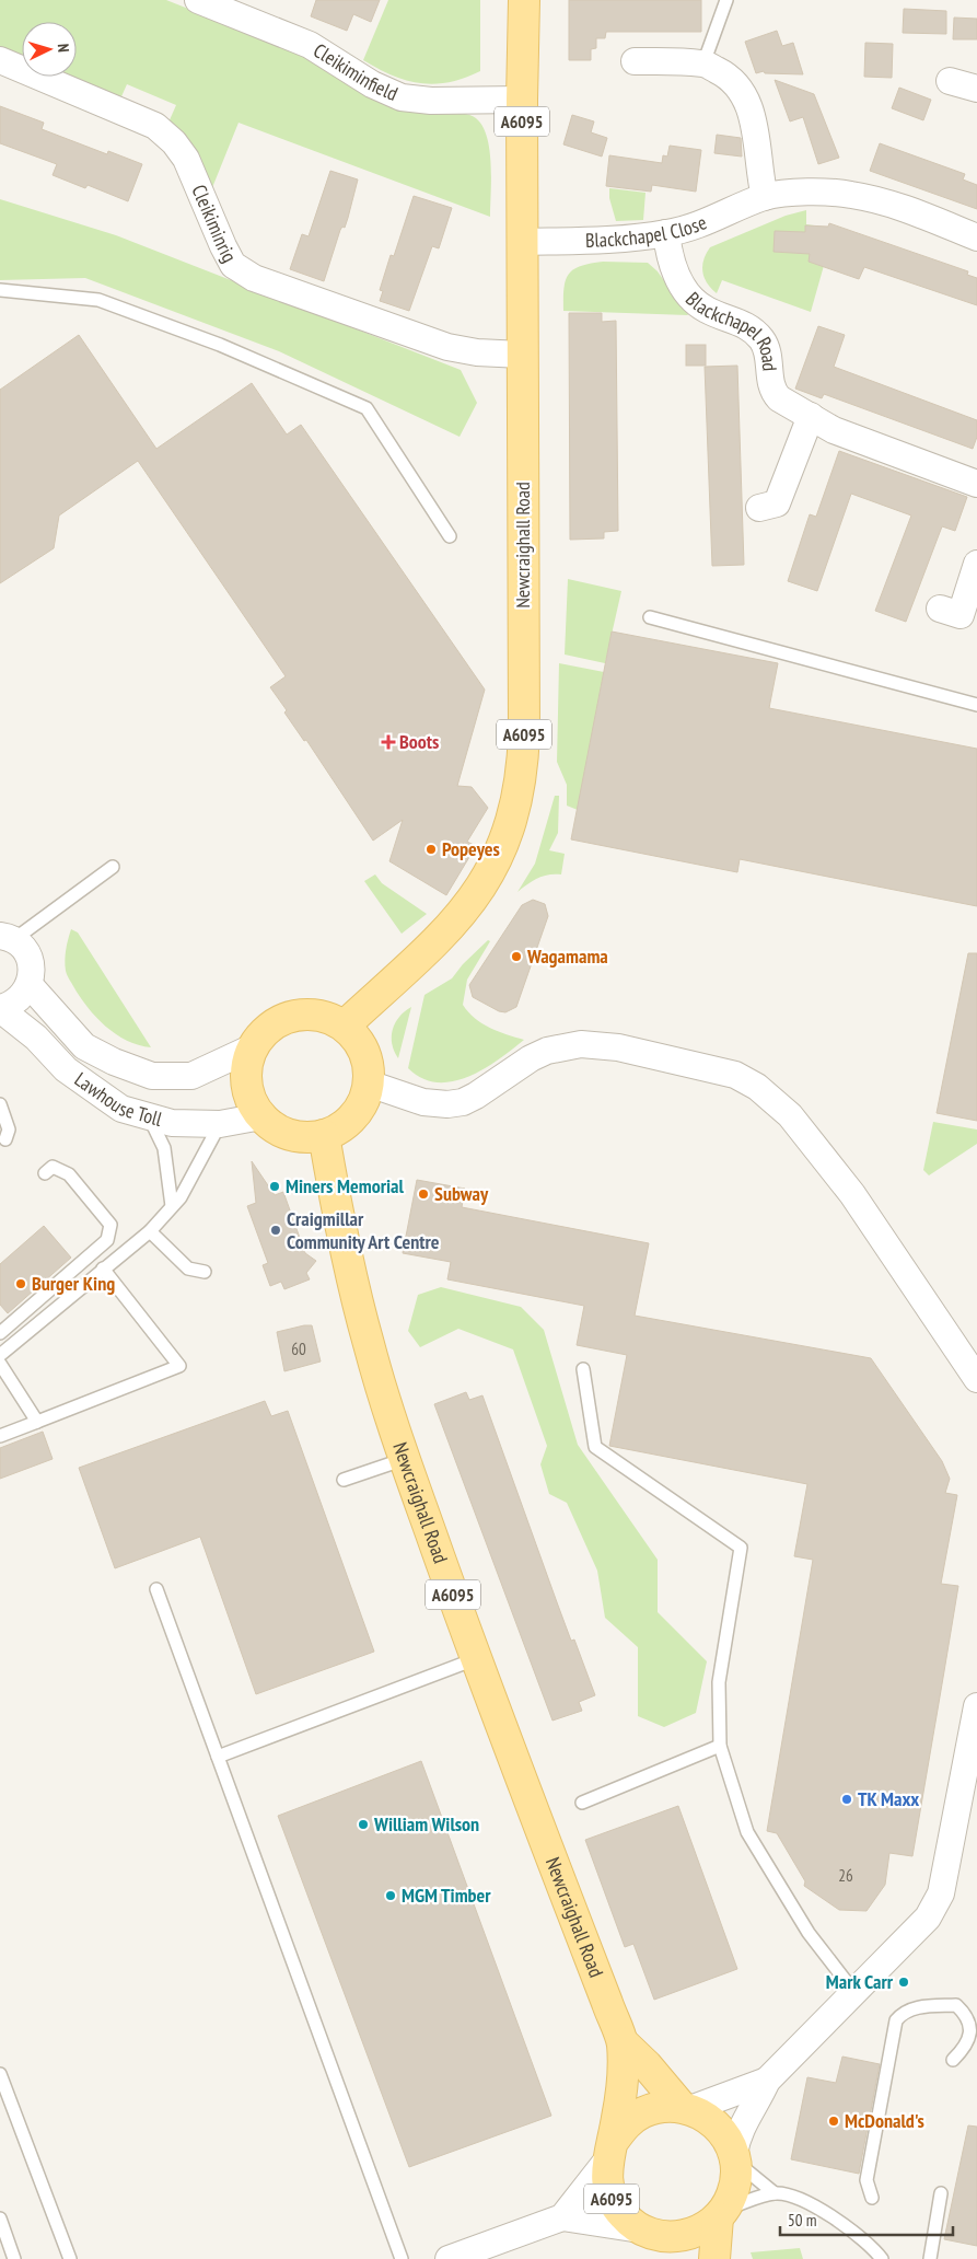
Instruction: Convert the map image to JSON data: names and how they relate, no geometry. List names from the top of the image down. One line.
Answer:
{"streets":{"main road":["A6095","Newcraighall Road"],"street":["Cleikiminfield","Cleikiminrig","Blackchapel Close","Blackchapel Road","Lawhouse Toll"]},"crossings":[["Cleikiminfield","Newcraighall Road"],["A6095","Newcraighall Road"],["Cleikiminrig","Newcraighall Road"],["Blackchapel Close","Blackchapel Road"],["Blackchapel Close","Newcraighall Road"],["Newcraighall Road","Lawhouse Toll"]],"places":{"health":["Boots"],"other":["Popeyes","Wagamama","Miners Memorial","Subway","Craigmillar Community Art Centre","Burger King","TK Maxx","William Wilson","MGM Timber","Mark Carr","McDonald's"]},"house_numbers":["60","26"],"scale_bar":"50 m","north":"right"}
